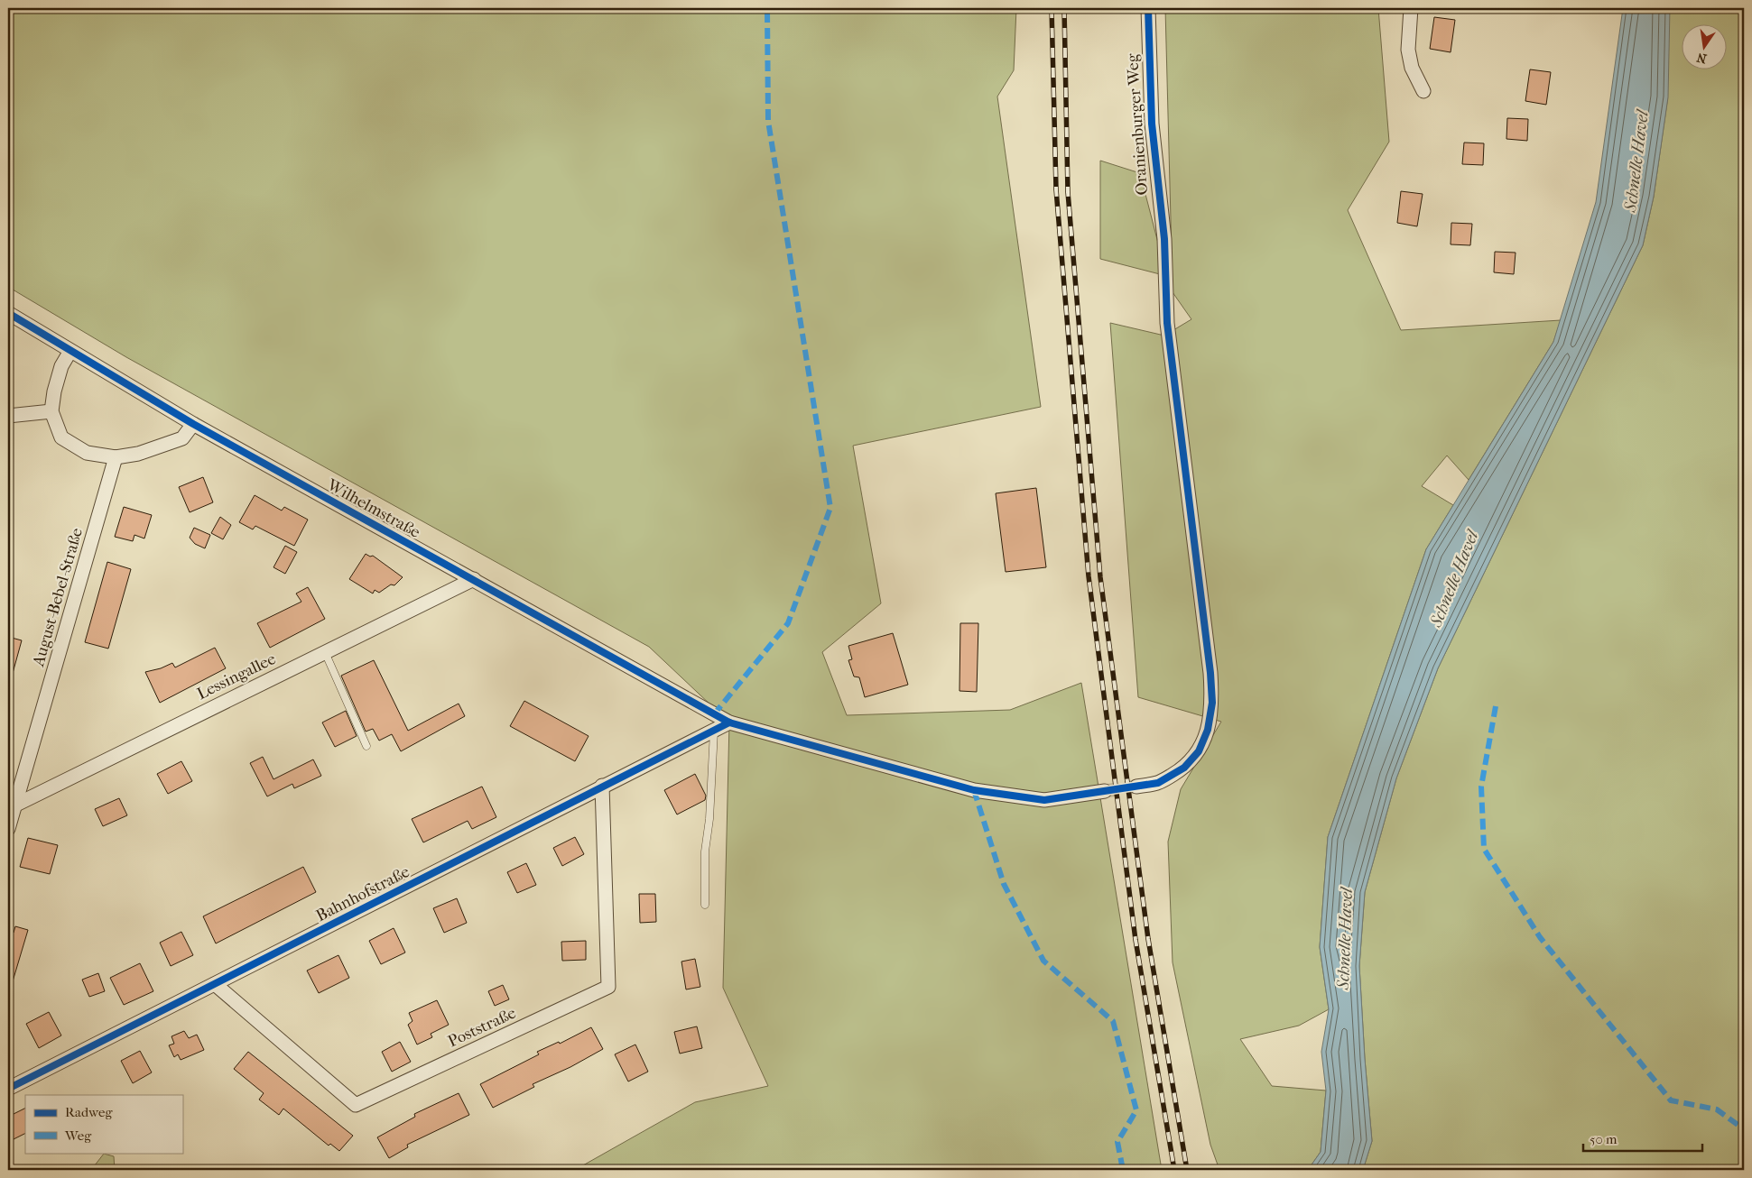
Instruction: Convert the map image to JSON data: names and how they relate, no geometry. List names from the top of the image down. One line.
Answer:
{"streets":{"street":["Oranienburger Weg","Wilhelmstraße","August-Bebel-Straße","Lessingallee","Bahnhofstraße","Poststraße"]},"crossings":[["Wilhelmstraße","Lessingallee"],["Wilhelmstraße","Bahnhofstraße"],["August-Bebel-Straße","Lessingallee"],["Bahnhofstraße","Poststraße"]],"water":["Schnelle Havel"],"legend":["Radweg","Weg"],"scale_bar":"50 m","north":"bottom"}
